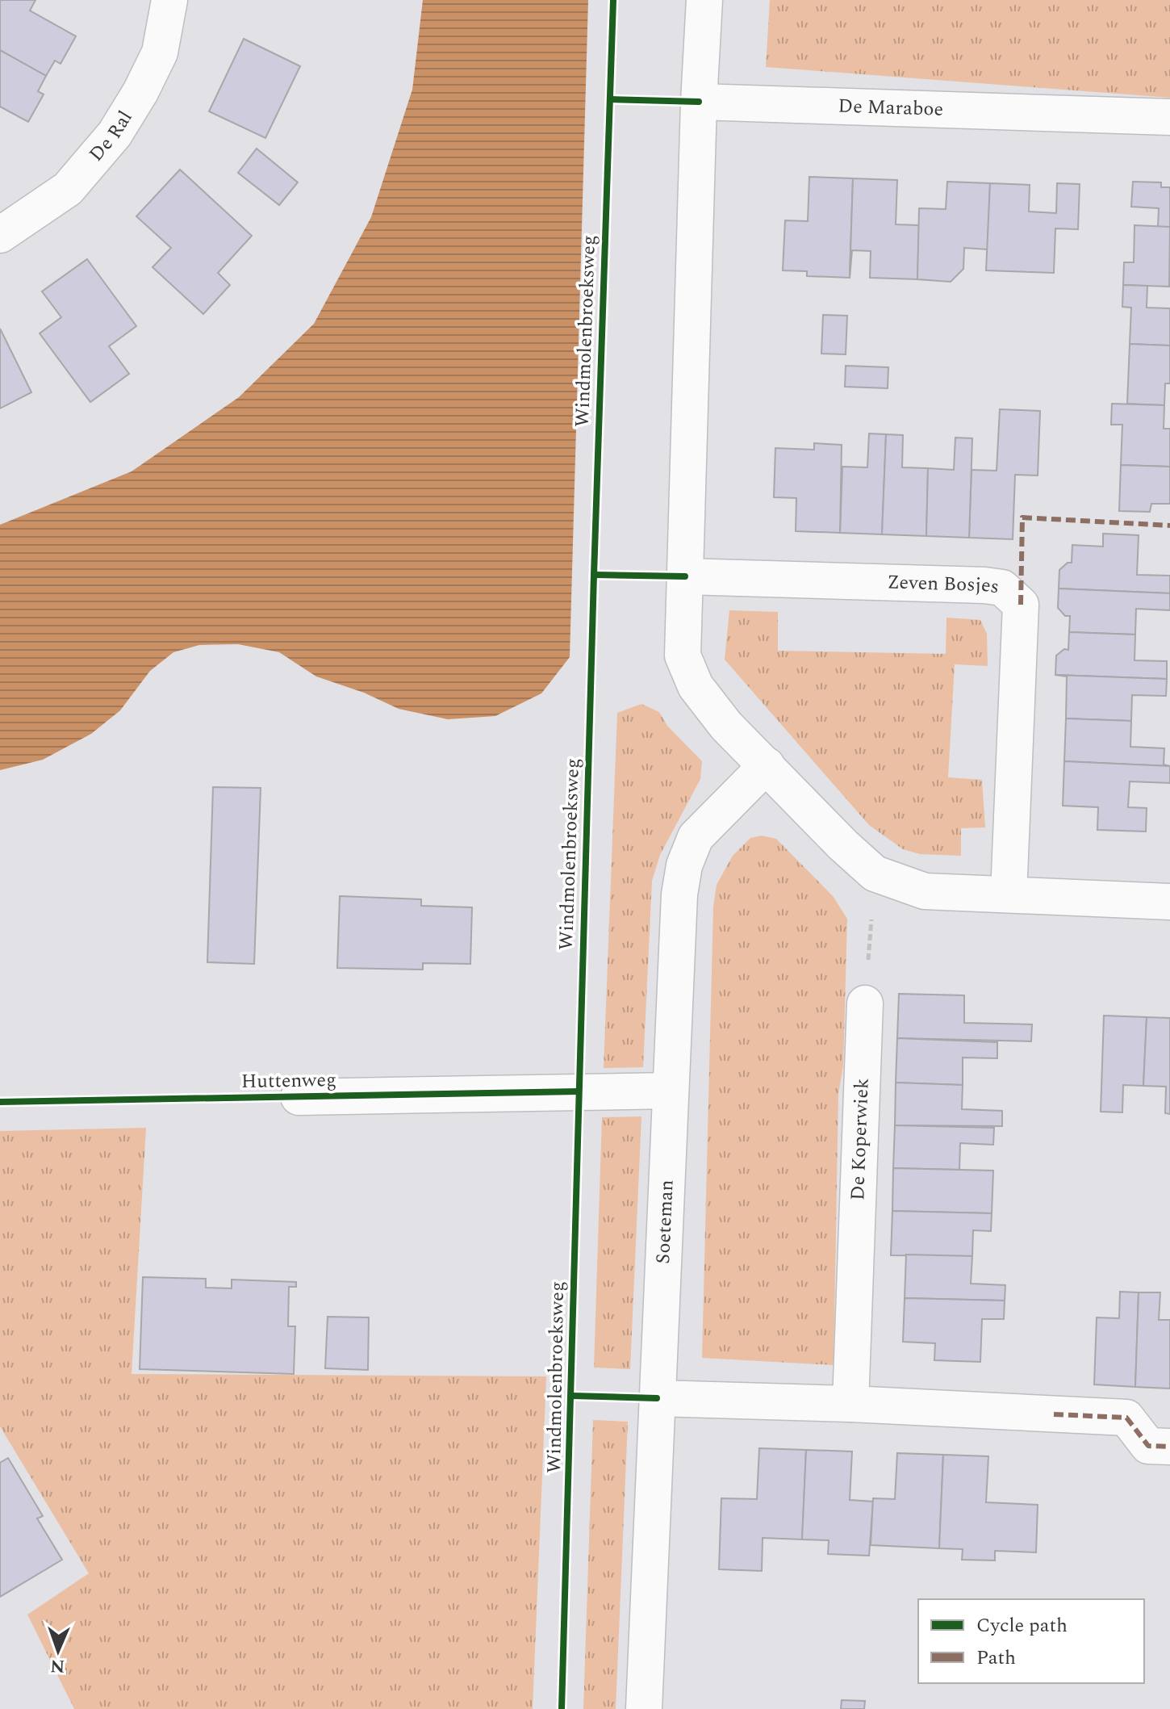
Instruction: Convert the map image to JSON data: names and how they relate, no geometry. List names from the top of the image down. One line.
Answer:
{"streets":{"street":["De Maraboe","De Ral","Zeven Bosjes","Huttenweg","De Koperwiek","Soeteman"],"cycle path":["Windmolenbroeksweg"]},"crossings":[["Huttenweg","Soeteman"]],"legend":["Cycle path","Path"],"north":"bottom"}
